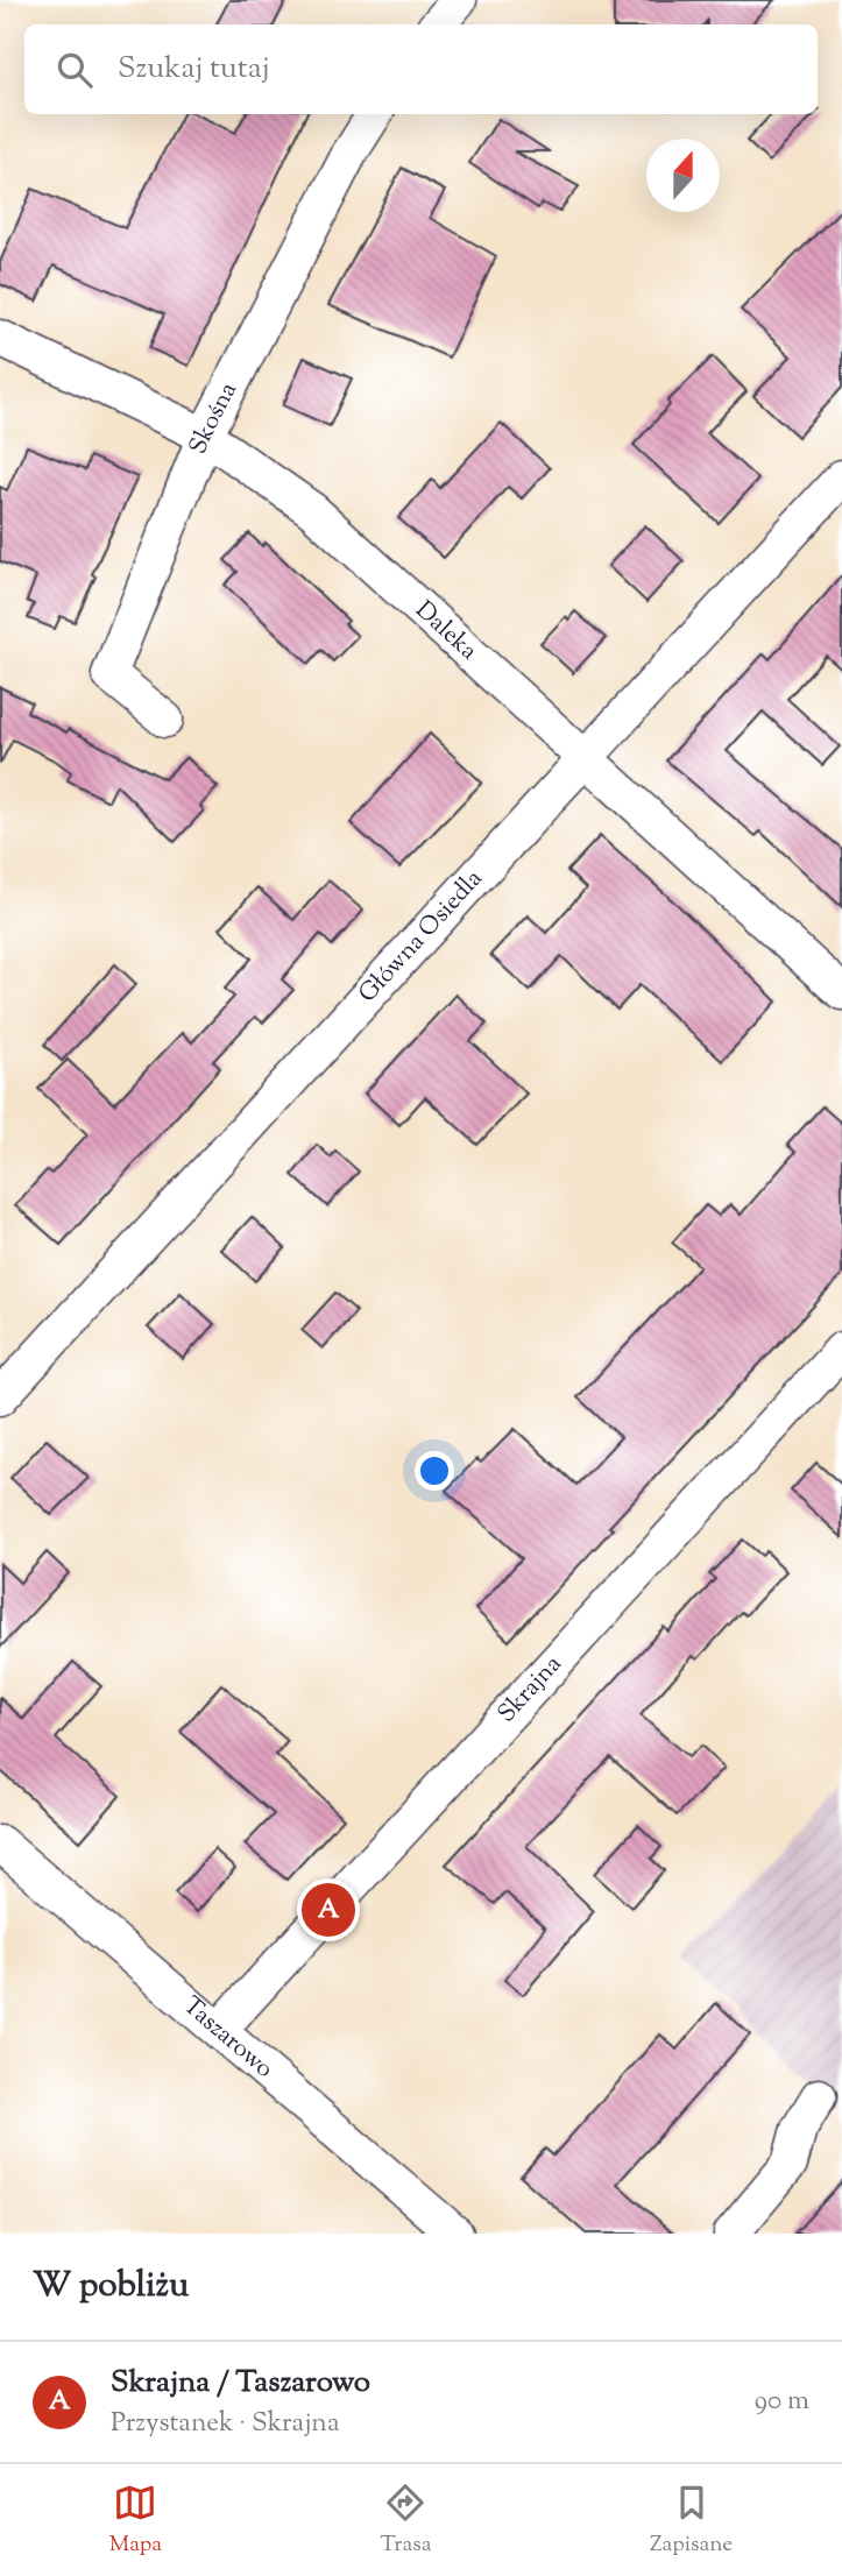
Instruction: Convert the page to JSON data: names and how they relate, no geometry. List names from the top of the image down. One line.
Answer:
{"streets":{"street":["Skośna","Daleka","Główna Osiedla","Skrajna","Taszarowo"]},"crossings":[["Skośna","Daleka"],["Daleka","Główna Osiedla"],["Skrajna","Taszarowo"]],"north":"top","page":{"search":"Szukaj tutaj","pins":"A","heading":"W pobliżu","list":[{"mark":"A","name":"Skrajna / Taszarowo","note":"Przystanek · Skrajna","value":"90 m"}],"nav":["Mapa","Trasa","Zapisane"]}}
